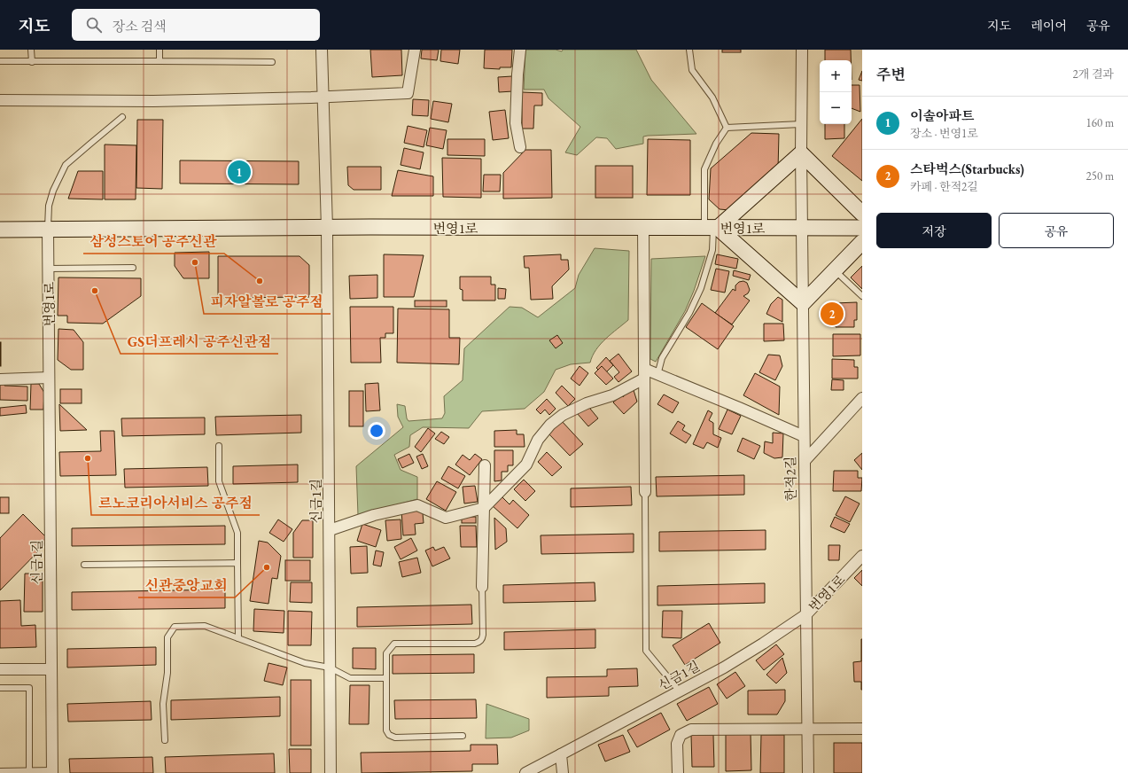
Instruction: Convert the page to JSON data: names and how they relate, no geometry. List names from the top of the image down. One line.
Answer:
{"streets":{"main road":["번영1로"],"street":["한적2길","신금1길"]},"crossings":[["번영1로","한적2길"],["번영1로","신금1길"],["한적2길","신금1길"]],"places":["피자알볼로 공주점","삼성스토어 공주신관","GS더프레시 공주신관점","르노코리아서비스 공주점","신관중앙교회"],"page":{"header":"지도","search":"장소 검색","nav":["지도","레이어","공유"],"heading":["주변","2개 결과"],"map_buttons":["+","−"],"list":[{"mark":"1","name":"이솔아파트","note":"장소 · 번영1로","value":"160 m"},{"mark":"2","name":"스타벅스(Starbucks)","note":"카페 · 한적2길","value":"250 m"}],"pins":["1","2"],"buttons":["저장","공유"]}}
